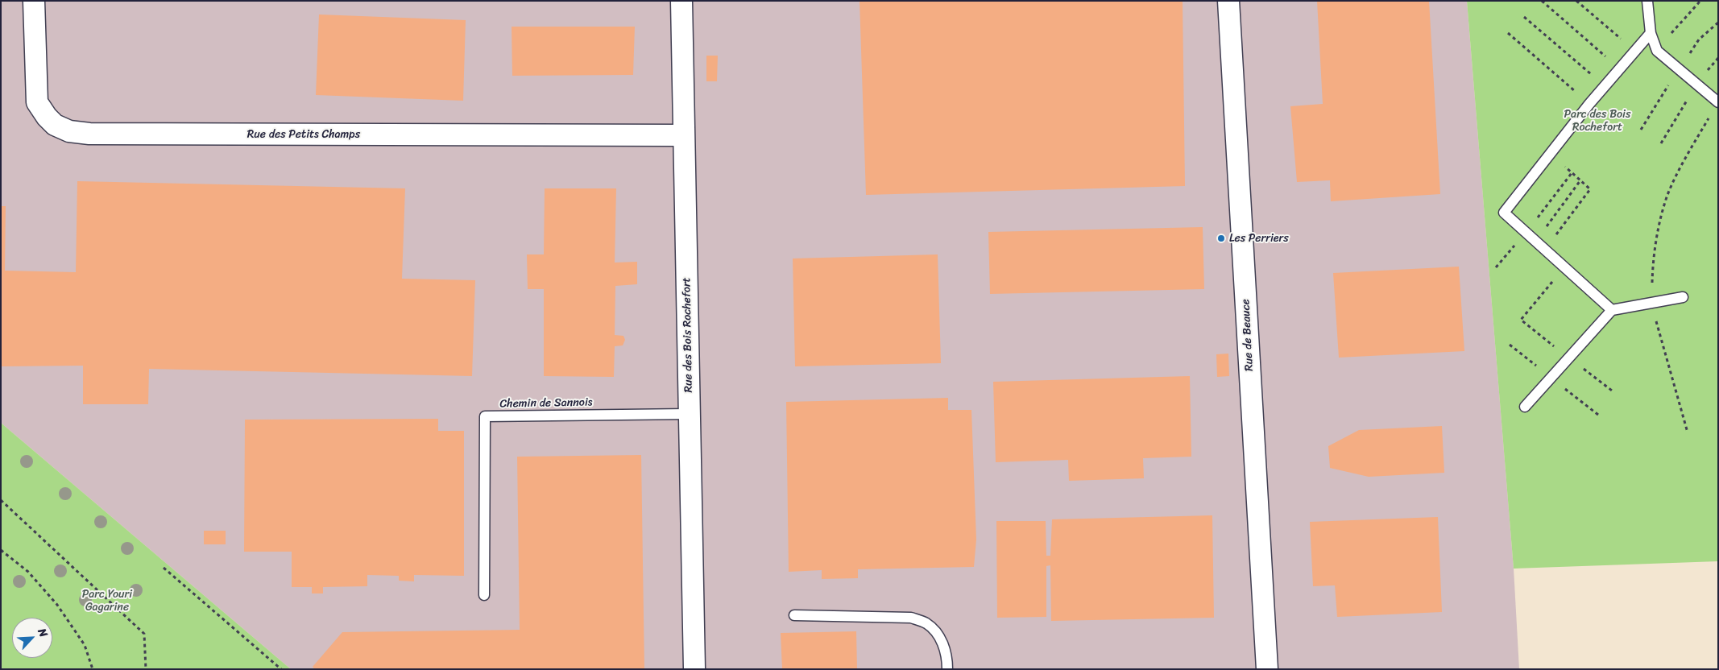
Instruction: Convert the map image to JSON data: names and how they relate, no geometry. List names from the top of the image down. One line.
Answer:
{"streets":{"street":["Rue des Petits Champs","Rue des Bois Rochefort","Rue de Beauce"],"lane":["Chemin de Sannois"]},"crossings":[["Rue des Petits Champs","Rue des Bois Rochefort"],["Rue des Bois Rochefort","Chemin de Sannois"]],"parks":["Parc des Bois Rochefort","Parc Youri Gagarine"],"places":["Les Perriers"],"north":"top right"}
